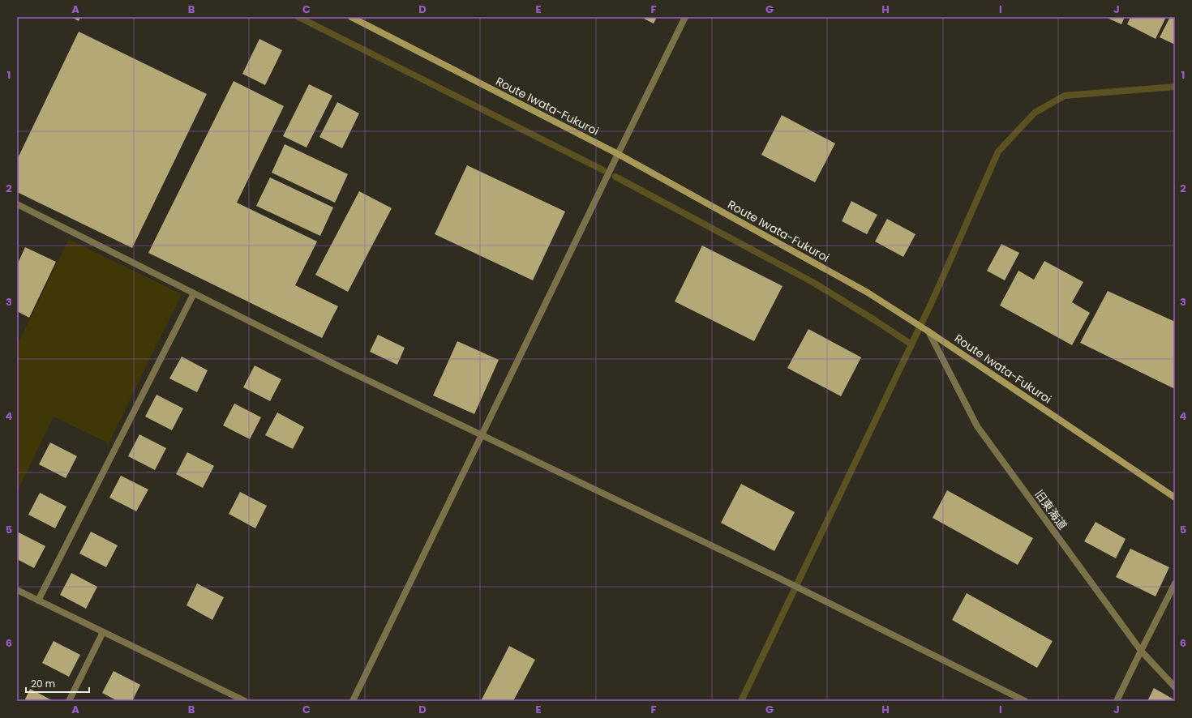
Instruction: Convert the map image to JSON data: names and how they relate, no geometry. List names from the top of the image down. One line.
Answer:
{"streets":{"main road":["Route Iwata-Fukuroi"],"street":["旧東海道"]},"crossings":[["Route Iwata-Fukuroi","旧東海道"]],"scale_bar":"20 m","grid":{"columns":["A","B","C","D","E","F","G","H","I","J"],"rows":["1","2","3","4","5","6"]}}
